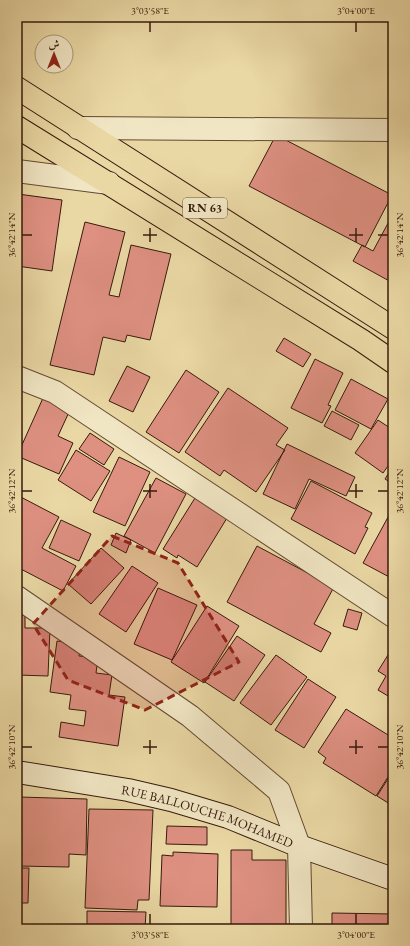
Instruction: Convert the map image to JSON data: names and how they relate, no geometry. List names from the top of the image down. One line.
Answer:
{"streets":{"main road":["RN 63"],"street":["RUE BALLOUCHE MOHAMED"]},"north":"top","coordinates":["3°03'58\"E","3°04'00\"E","36°42'14\"N","36°42'12\"N","36°42'10\"N"]}
